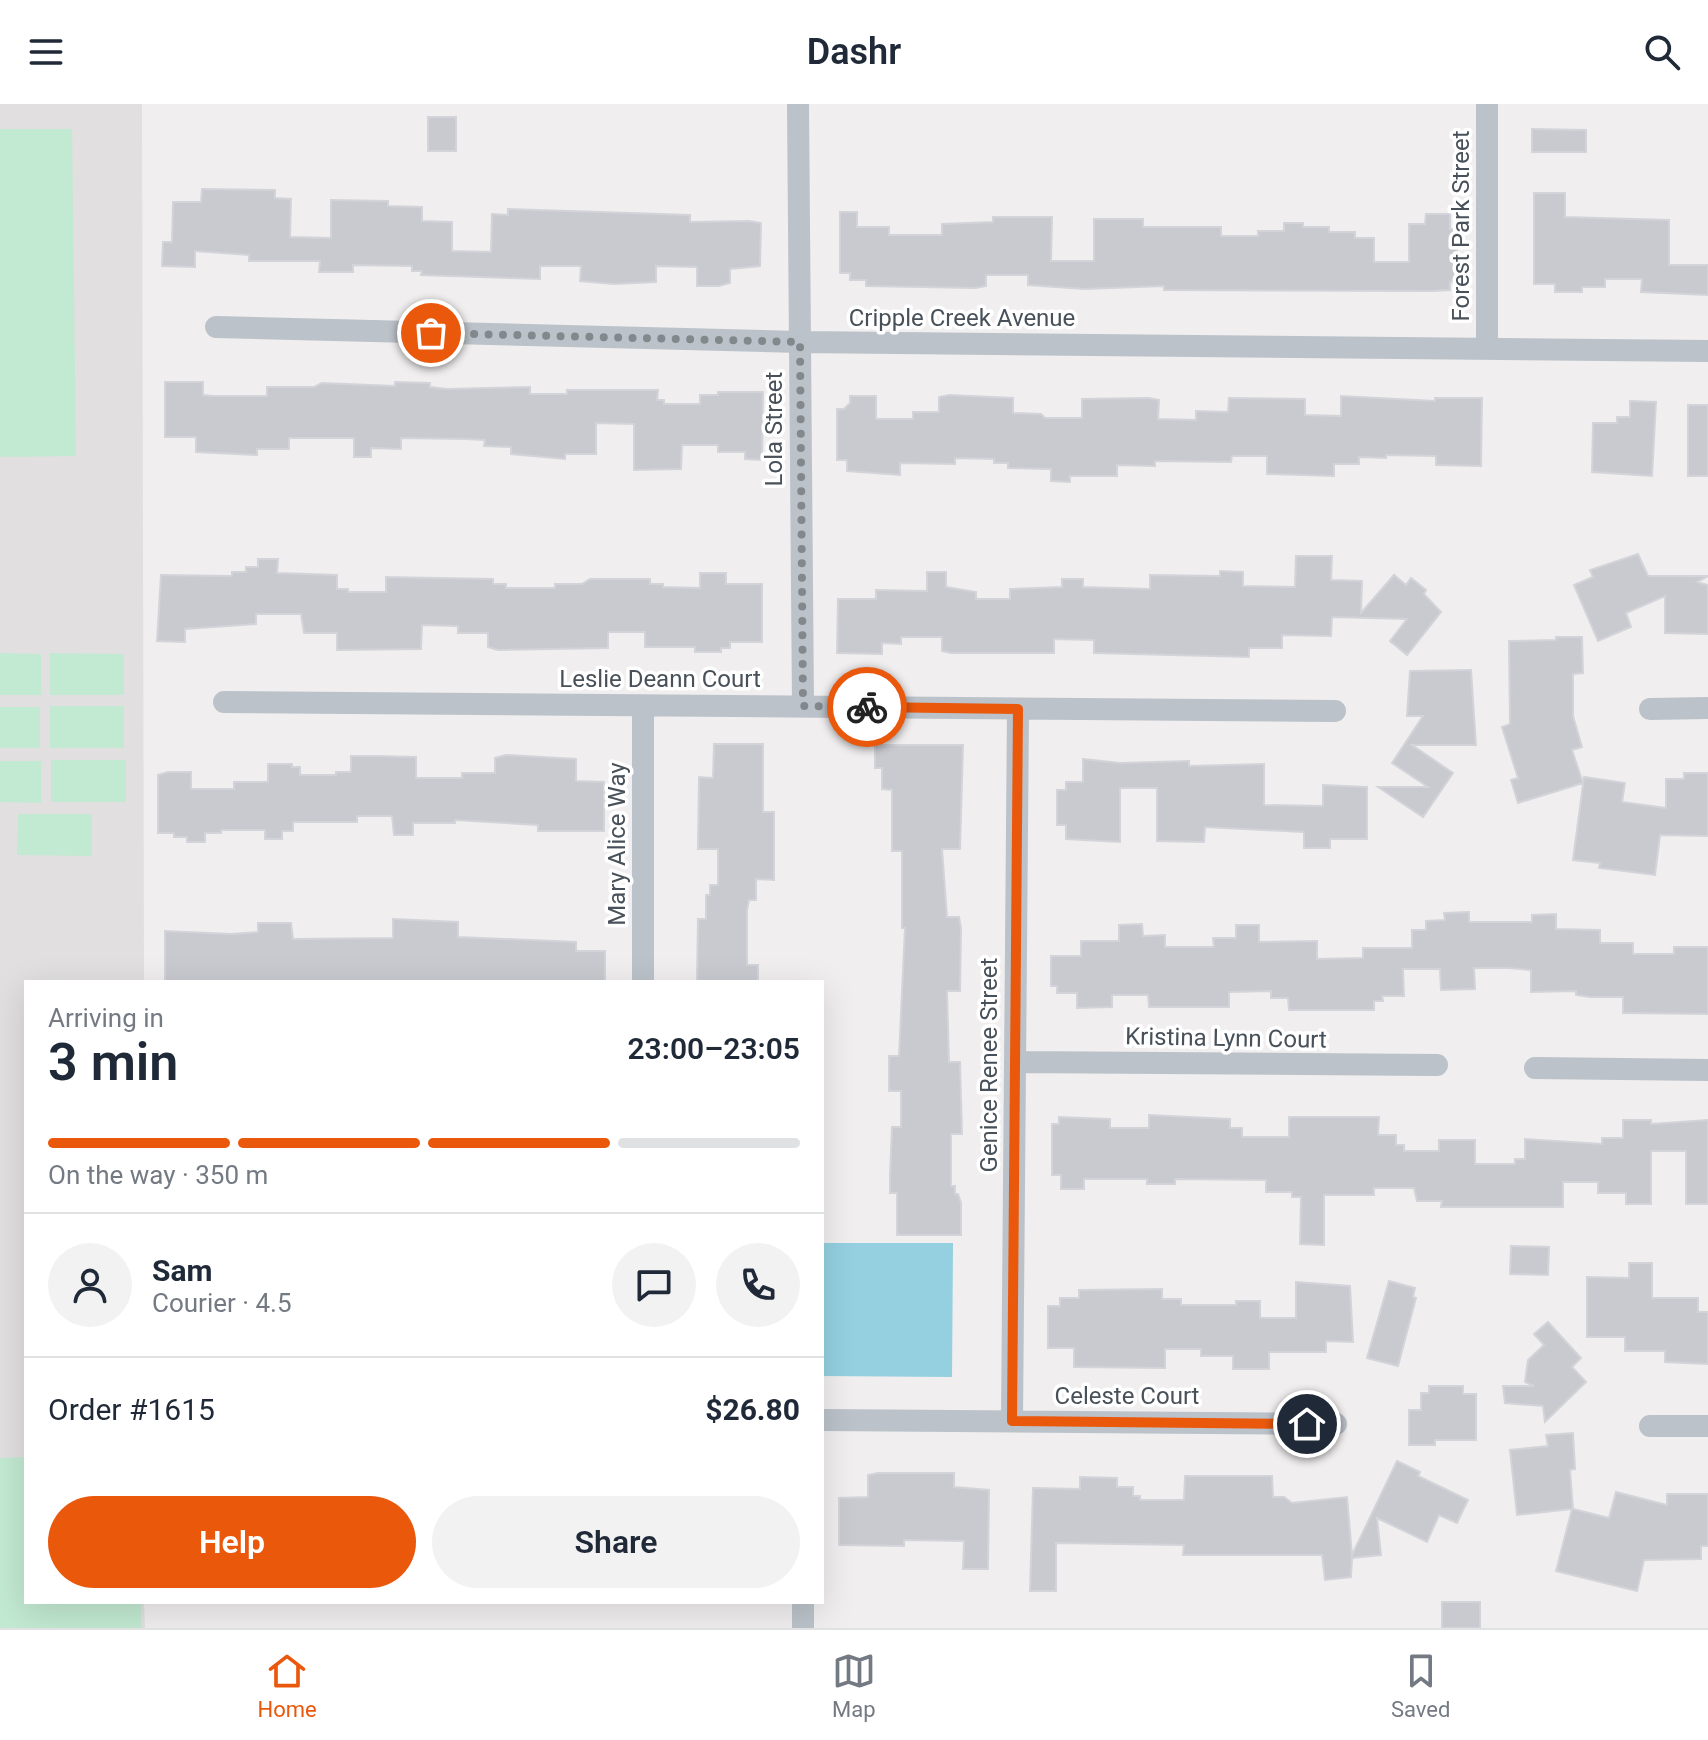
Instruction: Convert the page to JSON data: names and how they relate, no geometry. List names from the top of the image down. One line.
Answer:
{"streets":{"street":["Forest Park Street","Cripple Creek Avenue","Lola Street","Leslie Deann Court","Mary Alice Way","Kristina Lynn Court","Genice Renee Street","Celeste Court"]},"crossings":[["Forest Park Street","Cripple Creek Avenue"],["Cripple Creek Avenue","Lola Street"],["Lola Street","Leslie Deann Court"],["Leslie Deann Court","Mary Alice Way"],["Leslie Deann Court","Genice Renee Street"],["Kristina Lynn Court","Genice Renee Street"],["Genice Renee Street","Celeste Court"]],"page":{"header":"Dashr","heading":["3 min","Arriving in","23:00–23:05"],"panel":["Sam","Courier · 4.5","Order #1615","$26.80"],"bar":"On the way · 350 m","buttons":["Help","Share"],"tabs":["Home","Map","Saved"]}}
